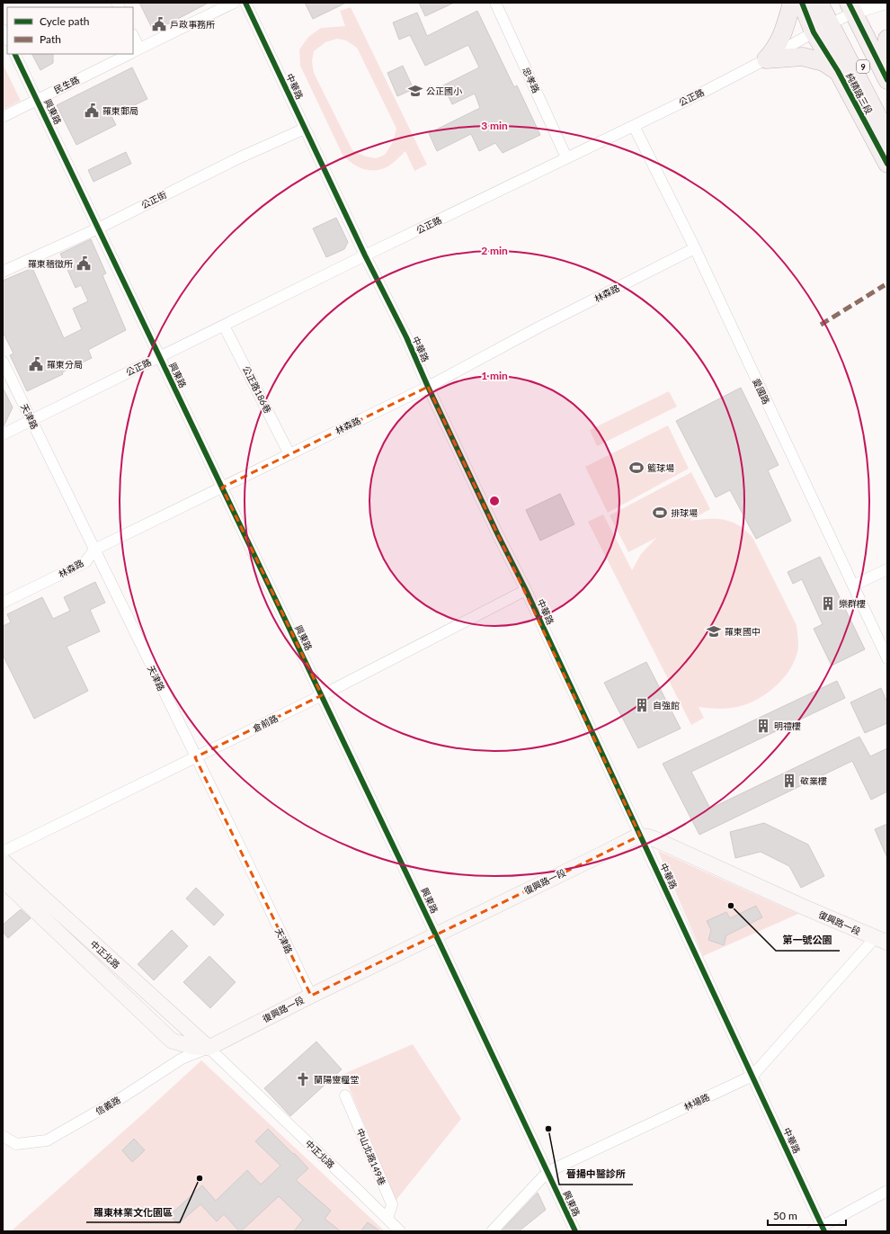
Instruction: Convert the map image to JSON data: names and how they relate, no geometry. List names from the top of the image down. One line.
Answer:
{"streets":{"main road":["9","純精路三段","復興路一段","中正北路"],"street":["忠孝路","民生路","中華路","公正路","興東路","公正街","林森路","公正路186巷","愛國路","天津路","倉前路","林場路","信義路","中山北路149巷"]},"crossings":[["9","純精路三段"],["9","公正路"],["忠孝路","公正路"],["民生路","興東路"],["中華路","公正路"],["中華路","公正街"],["中華路","林森路"],["中華路","倉前路"],["中華路","復興路一段"],["中華路","林場路"],["純精路三段","公正路"],["公正路","興東路"],["公正路","公正路186巷"],["公正路","愛國路"],["公正路","天津路"],["興東路","公正街"],["興東路","林森路"],["興東路","倉前路"],["興東路","復興路一段"],["興東路","林場路"],["林森路","公正路186巷"],["林森路","愛國路"],["林森路","天津路"],["天津路","倉前路"],["天津路","復興路一段"],["復興路一段","中正北路"],["復興路一段","林場路"],["復興路一段","信義路"],["中正北路","信義路"],["中正北路","中山北路149巷"]],"places":{"public building":["戶政事務所","羅東郵局","羅東稽徵所","羅東分局"],"school or university":["公正國小","羅東國中"],"sports":["籃球場","排球場"],"building":["樂群樓","自強館","明禮樓","敬業樓"],"other":["第一號公園","晉揚中醫診所","羅東林業文化園區"],"church":["蘭陽靈糧堂"]},"legend":["Cycle path","Path"],"scale_bar":"50 m","rings":["3 min","2 min","1 min"]}
